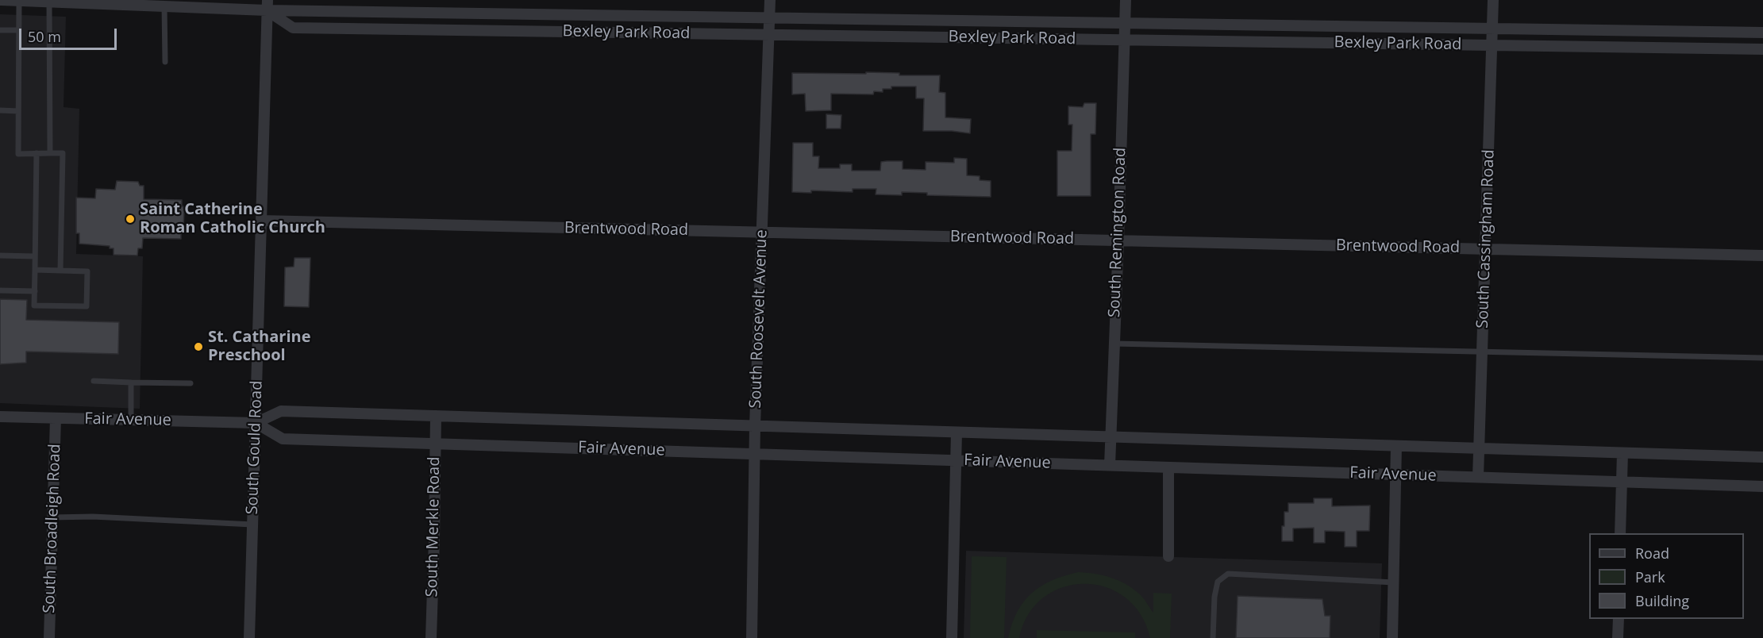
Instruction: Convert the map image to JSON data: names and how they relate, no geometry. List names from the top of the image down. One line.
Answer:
{"streets":{"street":["Bexley Park Road","Brentwood Road","South Remington Road","South Cassingham Road","South Roosevelt Avenue","Fair Avenue","South Gould Road","South Merkle Road","South Broadleigh Road"]},"crossings":[["Bexley Park Road","South Remington Road"],["Bexley Park Road","South Cassingham Road"],["Bexley Park Road","South Roosevelt Avenue"],["Bexley Park Road","South Gould Road"],["Brentwood Road","South Remington Road"],["Brentwood Road","South Cassingham Road"],["Brentwood Road","South Roosevelt Avenue"],["Brentwood Road","South Gould Road"],["South Remington Road","Fair Avenue"],["South Cassingham Road","Fair Avenue"],["South Roosevelt Avenue","Fair Avenue"],["Fair Avenue","South Gould Road"],["Fair Avenue","South Merkle Road"],["Fair Avenue","South Broadleigh Road"]],"places":["Saint Catherine Roman Catholic Church","St. Catharine Preschool"],"legend":["Road","Park","Building"],"scale_bar":"50 m"}
